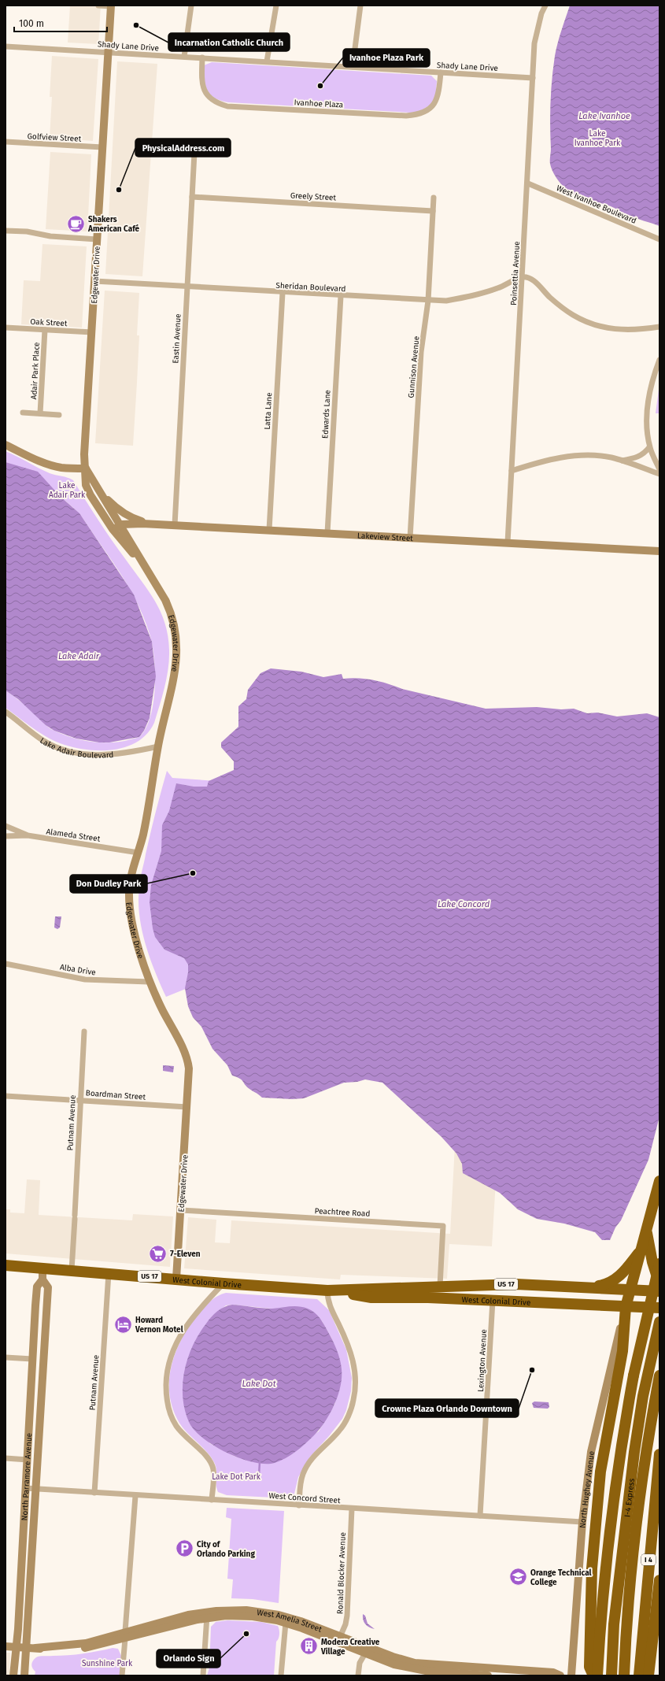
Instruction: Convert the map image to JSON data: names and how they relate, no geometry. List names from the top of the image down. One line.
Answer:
{"streets":{"highway":["US 17","West Colonial Drive","I-4 Express","I 4"],"street":["Shady Lane Drive","Ivanhoe Plaza","Golfview Street","Greely Street","West Ivanhoe Boulevard","Poinsettia Avenue","Edgewater Drive","Sheridan Boulevard","Oak Street","Eastin Avenue","Gunnison Avenue","Adair Park Place","Latta Lane","Edwards Lane","Lakeview Street","Lake Adair Boulevard","Alameda Street","Alba Drive","Boardman Street","Putnam Avenue","Peachtree Road","Lexington Avenue","North Parramore Avenue","North Hughey Avenue","West Concord Street","Ronald Blocker Avenue","West Amelia Street"]},"crossings":[["Shady Lane Drive","Ivanhoe Plaza"],["Shady Lane Drive","Poinsettia Avenue"],["Shady Lane Drive","Edgewater Drive"],["Golfview Street","Edgewater Drive"],["Greely Street","Eastin Avenue"],["Greely Street","Gunnison Avenue"],["West Ivanhoe Boulevard","Poinsettia Avenue"],["Poinsettia Avenue","Sheridan Boulevard"],["Poinsettia Avenue","Lakeview Street"],["Edgewater Drive","Sheridan Boulevard"],["Edgewater Drive","Oak Street"],["Edgewater Drive","Lakeview Street"],["Edgewater Drive","Lake Adair Boulevard"],["Edgewater Drive","Alameda Street"],["Edgewater Drive","Alba Drive"],["Edgewater Drive","Boardman Street"],["Edgewater Drive","Peachtree Road"],["Edgewater Drive","West Colonial Drive"],["Sheridan Boulevard","Eastin Avenue"],["Sheridan Boulevard","Gunnison Avenue"],["Sheridan Boulevard","Latta Lane"],["Sheridan Boulevard","Edwards Lane"],["Oak Street","Adair Park Place"],["Eastin Avenue","Lakeview Street"],["Gunnison Avenue","Lakeview Street"],["Latta Lane","Lakeview Street"],["Edwards Lane","Lakeview Street"],["Boardman Street","Putnam Avenue"],["Putnam Avenue","West Colonial Drive"],["Putnam Avenue","West Concord Street"],["Peachtree Road","West Colonial Drive"],["West Colonial Drive","Lexington Avenue"],["West Colonial Drive","North Parramore Avenue"],["West Colonial Drive","North Hughey Avenue"],["Lexington Avenue","West Concord Street"],["North Parramore Avenue","West Concord Street"],["North Parramore Avenue","West Amelia Street"],["North Hughey Avenue","West Concord Street"],["West Concord Street","Ronald Blocker Avenue"],["Ronald Blocker Avenue","West Amelia Street"]],"water":["Lake Ivanhoe","Lake Adair","Lake Concord","Lake Dot"],"parks":["Lake Ivanhoe Park","Lake Adair Park","Lake Dot Park","Sunshine Park"],"places":{"other":["Incarnation Catholic Church","Ivanhoe Plaza Park","PhysicalAddress.com","Don Dudley Park","Crowne Plaza Orlando Downtown","Orlando Sign"],"cafe":["Shakers American Café"],"supermarket":["7-Eleven"],"hotel":["Howard Vernon Motel"],"parking":["City of Orlando Parking"],"school or university":["Orange Technical College"],"building":["Modera Creative Village"]},"scale_bar":"100 m"}
